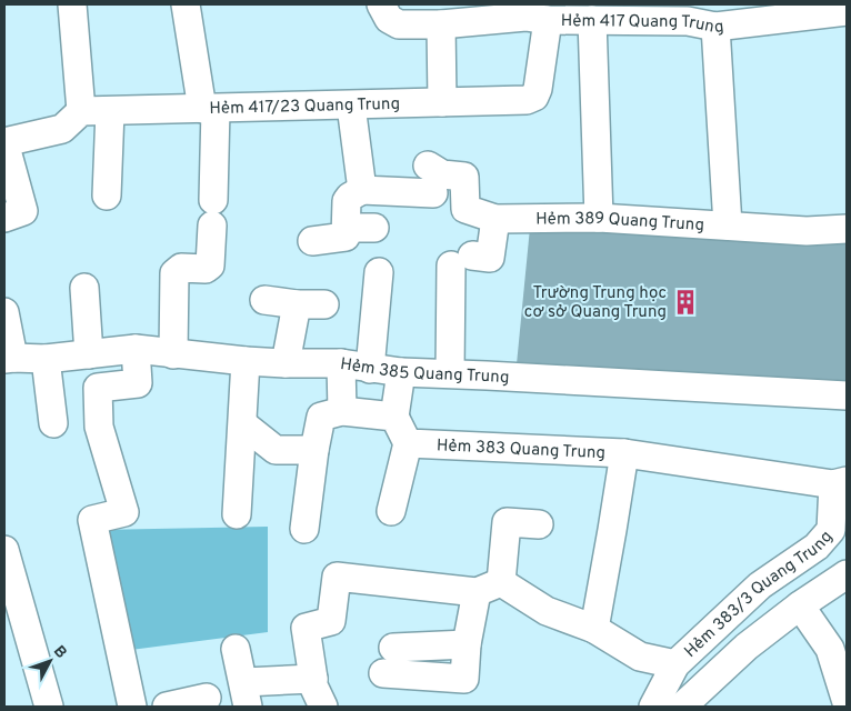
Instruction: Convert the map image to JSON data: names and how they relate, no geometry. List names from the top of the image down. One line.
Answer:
{"streets":{"street":["Hẻm 417 Quang Trung","Hẻm 417/23 Quang Trung","Hẻm 389 Quang Trung","Hẻm 385 Quang Trung","Hẻm 383 Quang Trung","Hẻm 383/3 Quang Trung"]},"crossings":[["Hẻm 417 Quang Trung","Hẻm 417/23 Quang Trung"],["Hẻm 383 Quang Trung","Hẻm 383/3 Quang Trung"]],"places":{"building":["Trường Trung học cơ sở Quang Trung"]},"north":"top right"}
